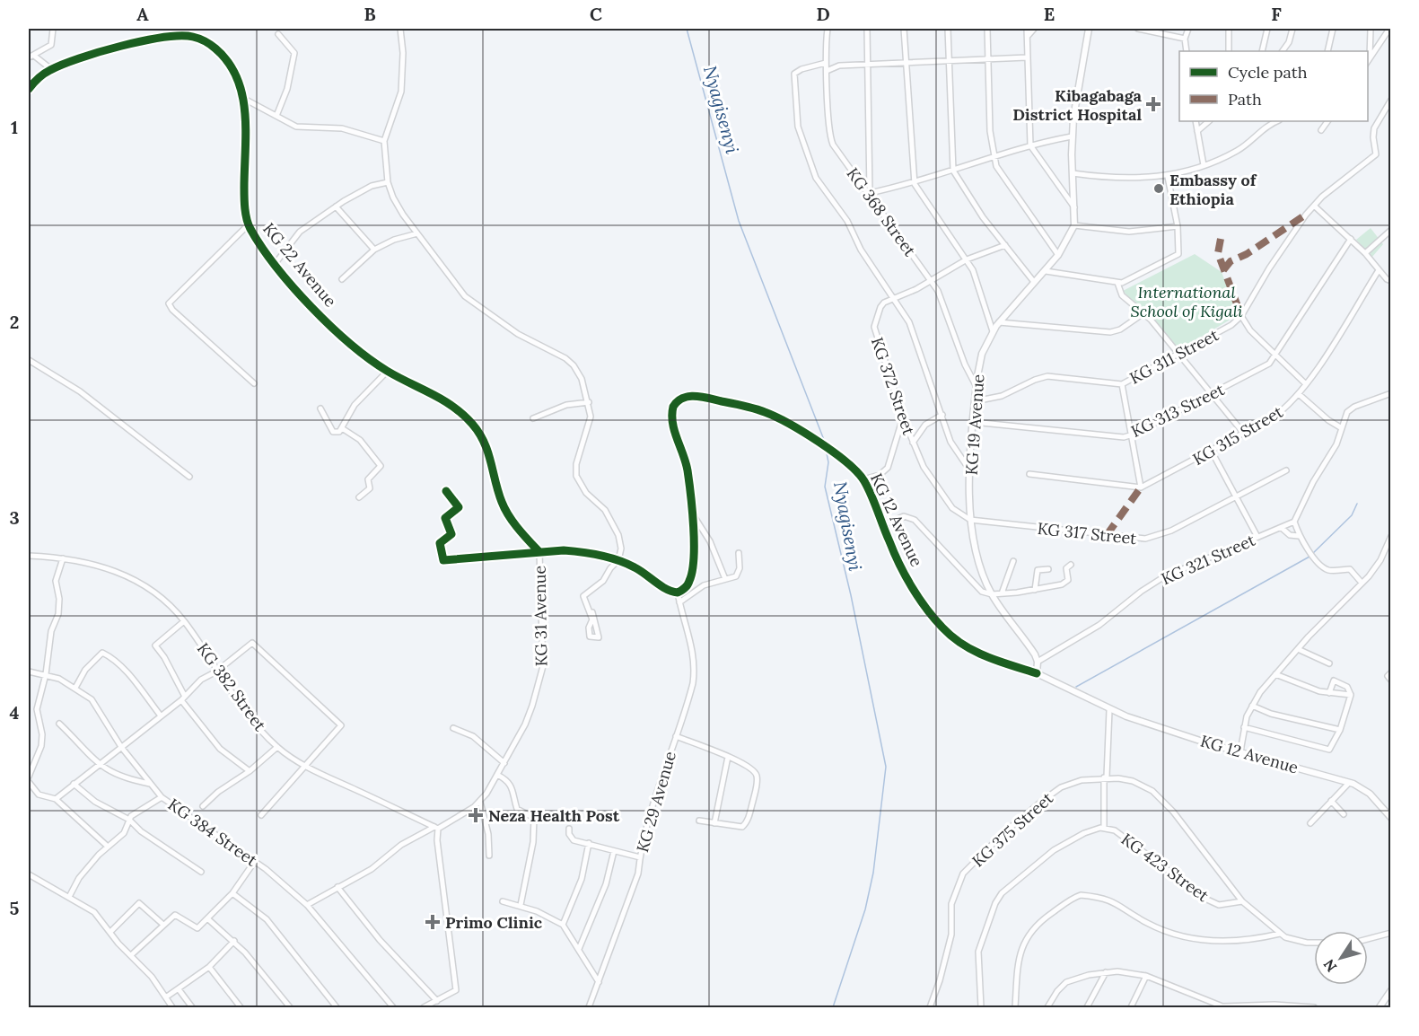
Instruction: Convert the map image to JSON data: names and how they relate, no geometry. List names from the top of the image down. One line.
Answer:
{"streets":{"main road":["KG 19 Avenue","KG 12 Avenue"],"street":["KG 368 Street","KG 22 Avenue","KG 311 Street","KG 372 Street","KG 313 Street","KG 315 Street","KG 317 Street","KG 321 Street","KG 31 Avenue","KG 382 Street","KG 29 Avenue","KG 375 Street","KG 384 Street","KG 423 Street"]},"crossings":[["KG 368 Street","KG 372 Street"],["KG 368 Street","KG 19 Avenue"],["KG 22 Avenue","KG 31 Avenue"],["KG 311 Street","KG 19 Avenue"],["KG 372 Street","KG 19 Avenue"],["KG 372 Street","KG 317 Street"],["KG 313 Street","KG 19 Avenue"],["KG 19 Avenue","KG 317 Street"],["KG 19 Avenue","KG 321 Street"],["KG 12 Avenue","KG 29 Avenue"],["KG 31 Avenue","KG 382 Street"],["KG 31 Avenue","KG 384 Street"],["KG 375 Street","KG 423 Street"]],"water":["Nyagisenyi"],"parks":["International School of Kigali"],"places":{"health":["Kibagabaga District Hospital","Neza Health Post","Primo Clinic"],"other":["Embassy of Ethiopia"]},"legend":["Cycle path","Path"],"north":"bottom left","grid":{"columns":["A","B","C","D","E","F"],"rows":["1","2","3","4","5"]}}
